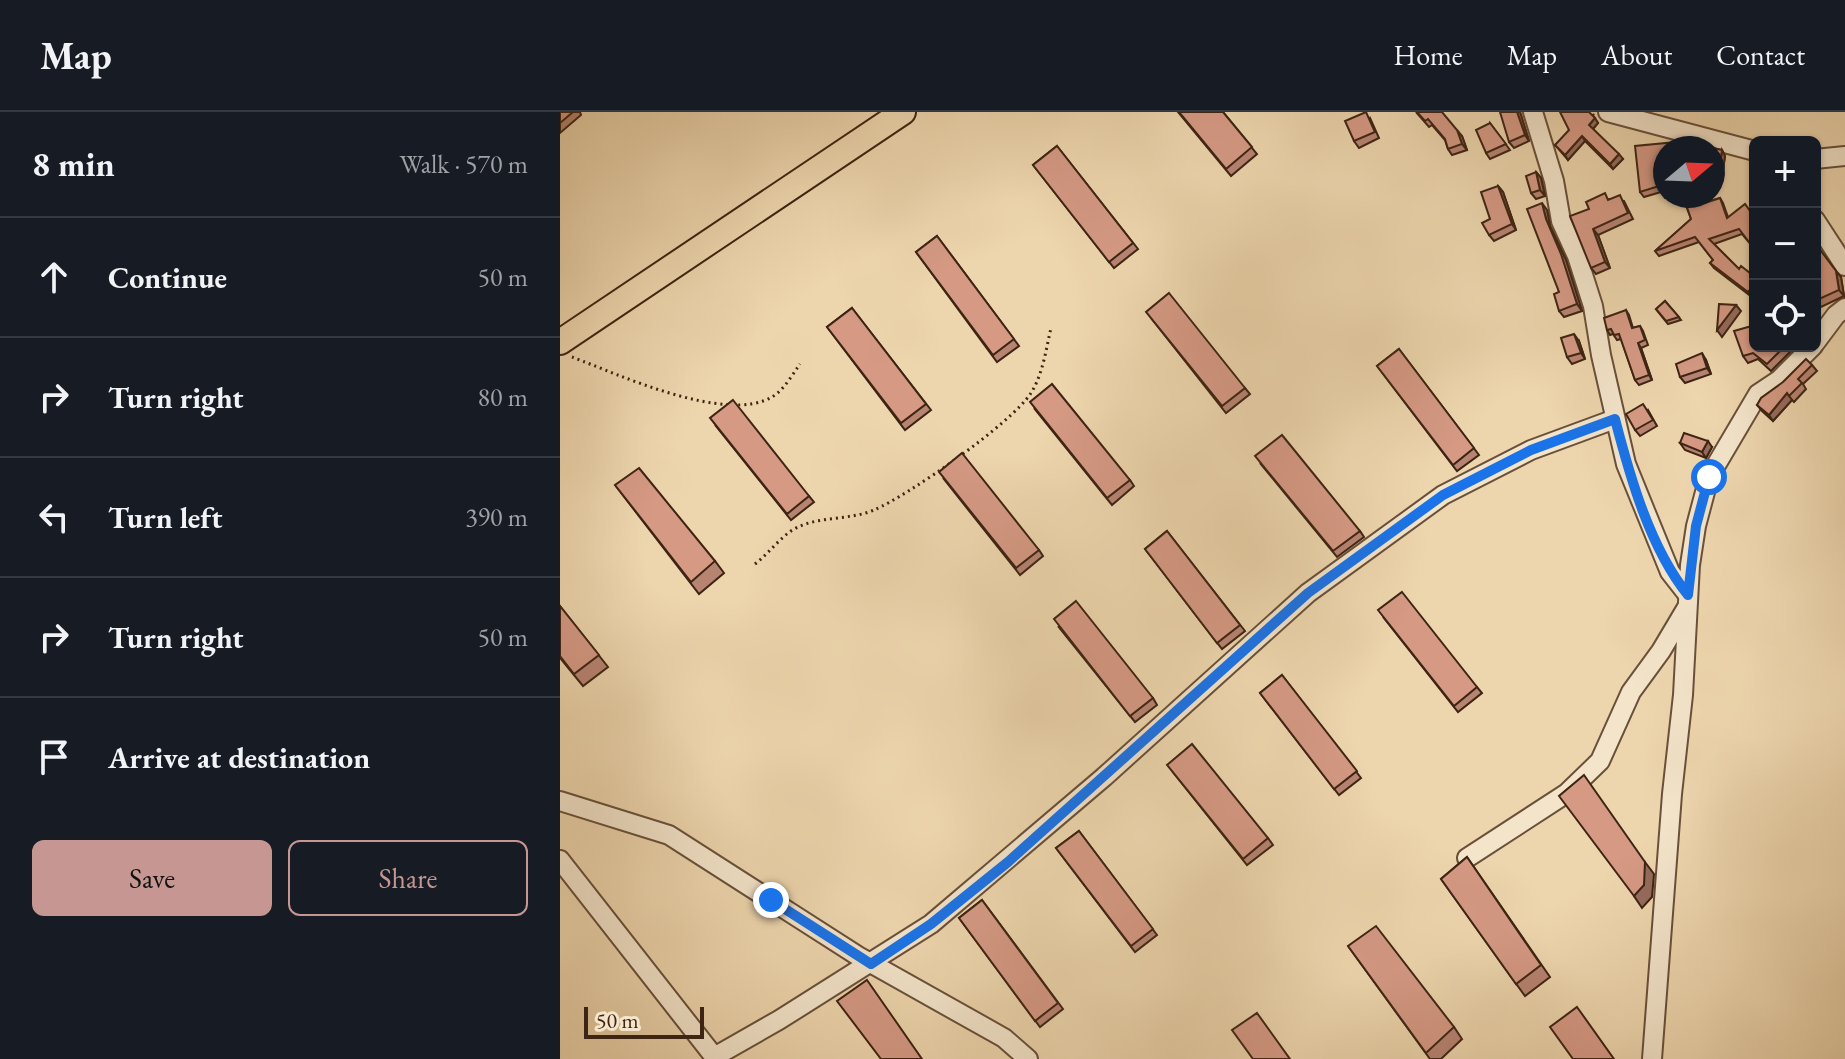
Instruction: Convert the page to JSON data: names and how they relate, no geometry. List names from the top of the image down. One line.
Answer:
{"scale_bar":"50 m","north":"right","page":{"header":"Map","nav":["Home","Map","About","Contact"],"heading":["8 min","Walk · 570 m"],"map_buttons":["+","−"],"list":[["Continue","50 m"],["Turn right","80 m"],["Turn left","390 m"],["Turn right","50 m"],"Arrive at destination"],"buttons":["Save","Share"],"scale":"50 m"}}
